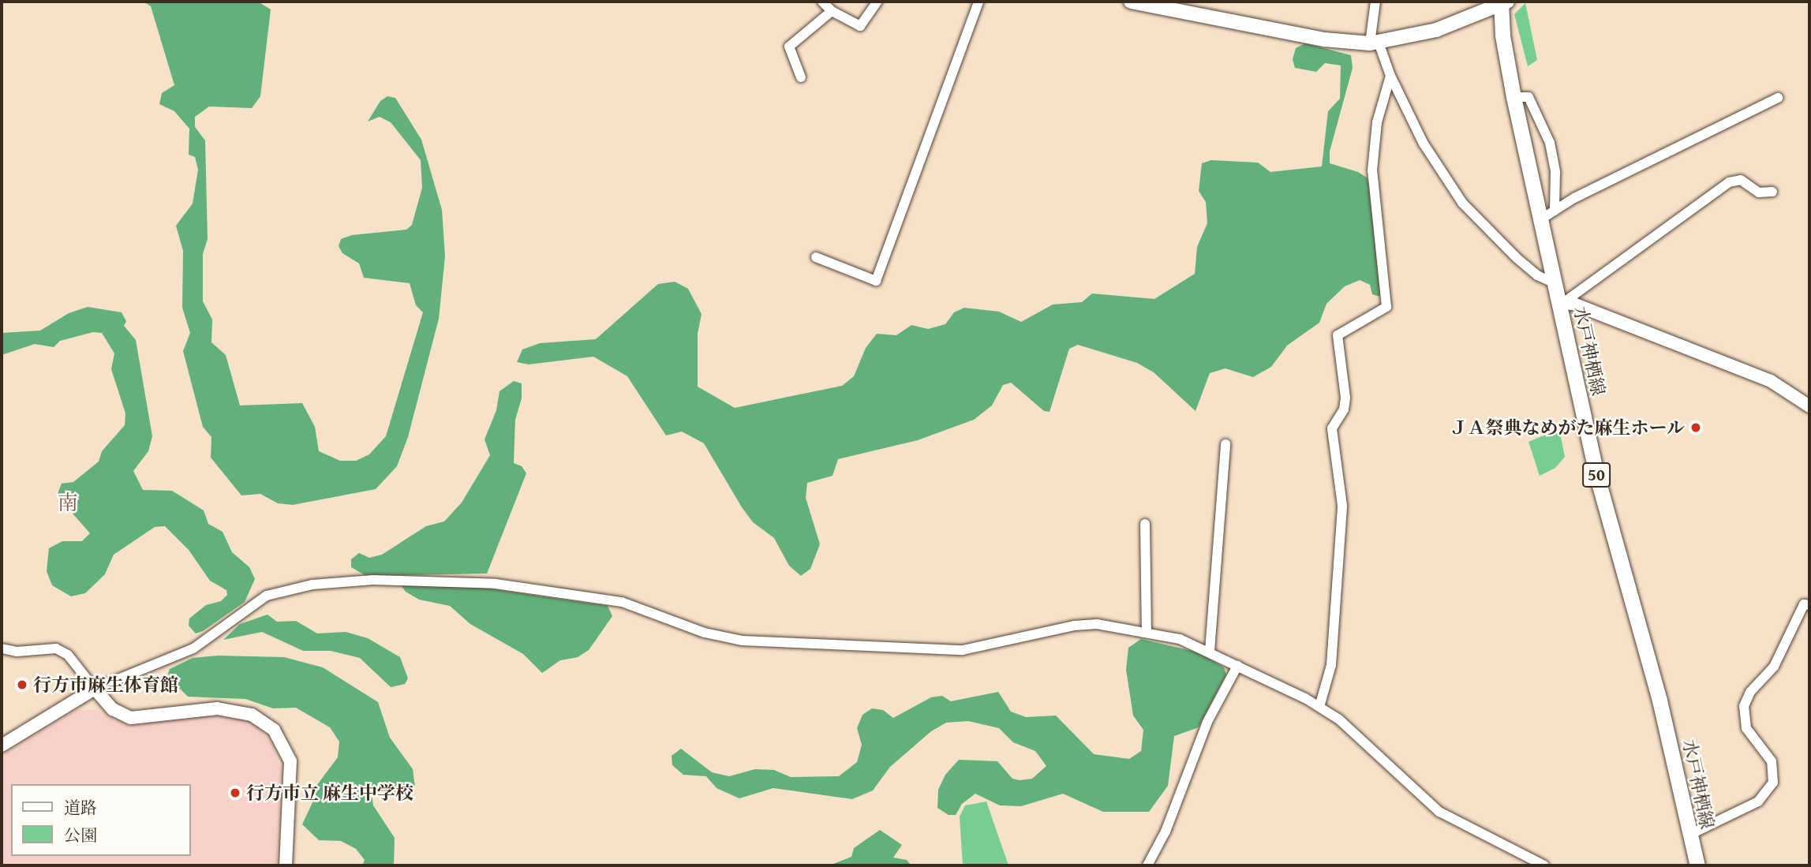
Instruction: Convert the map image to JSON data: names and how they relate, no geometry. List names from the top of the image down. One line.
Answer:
{"streets":{"main road":["水戸神栖線","50"]},"districts":["南"],"places":["ＪＡ祭典なめがた麻生ホール","行方市麻生体育館","行方市立 麻生中学校"],"legend":["道路","公園"]}
